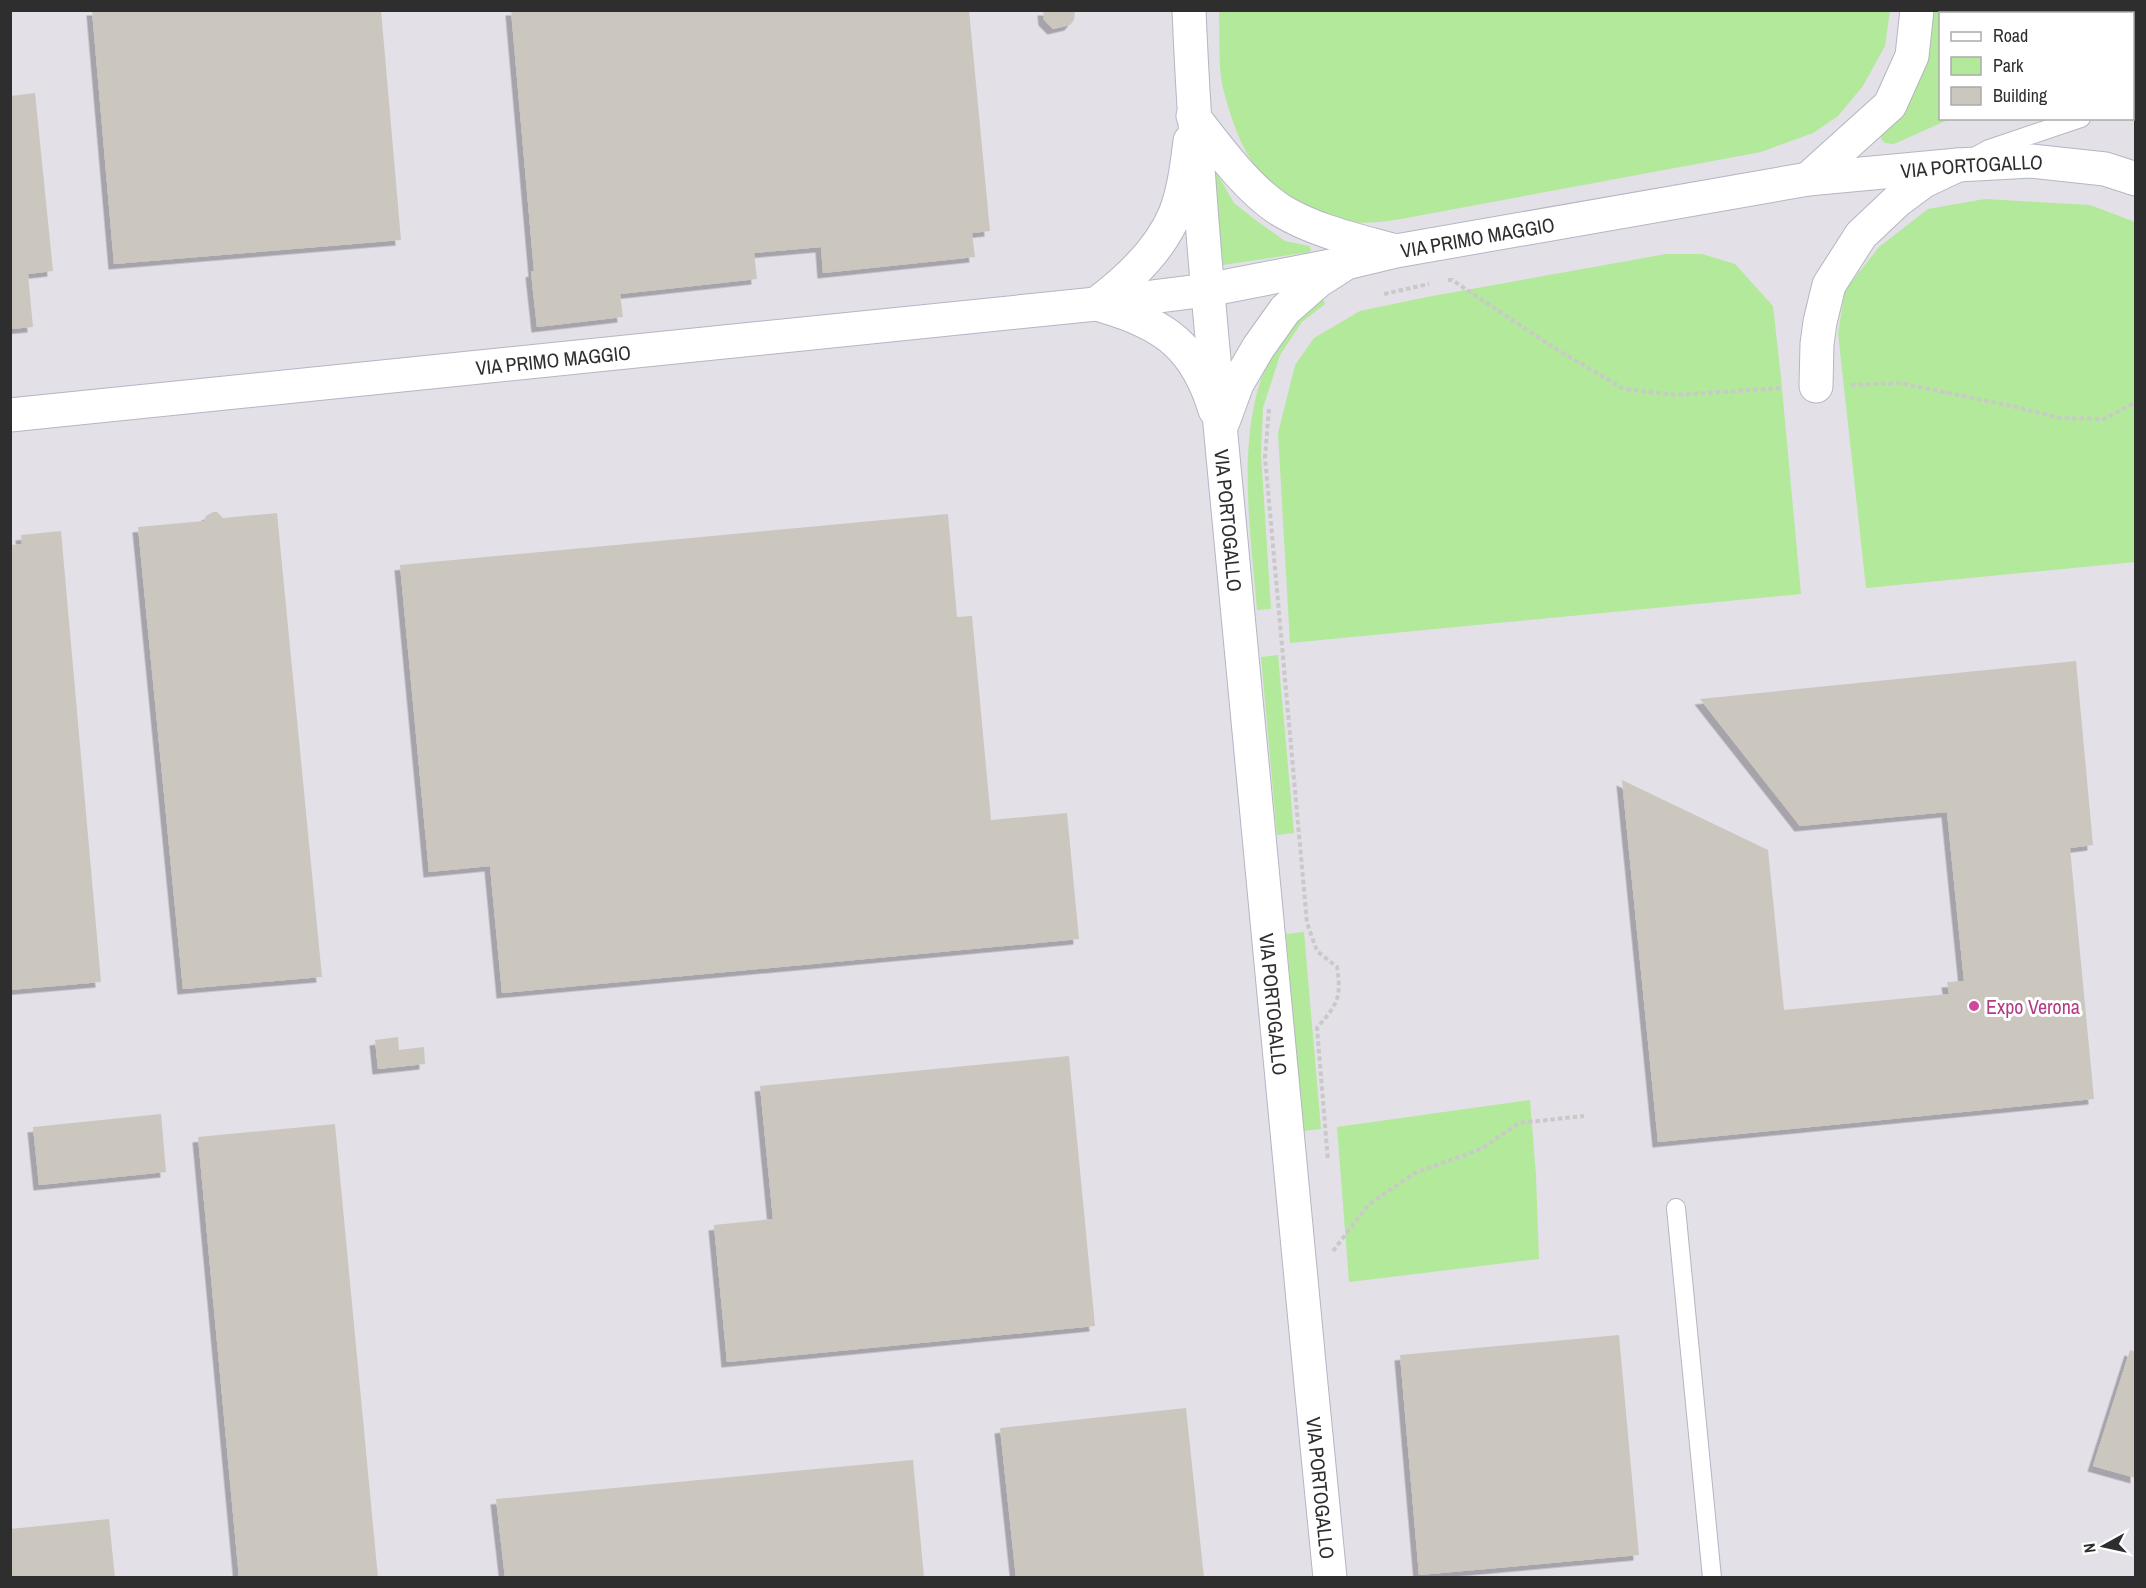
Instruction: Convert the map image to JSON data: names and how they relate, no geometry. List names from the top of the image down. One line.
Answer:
{"streets":{"main road":["VIA PORTOGALLO","VIA PRIMO MAGGIO"]},"crossings":[["VIA PORTOGALLO","VIA PRIMO MAGGIO"]],"places":["Expo Verona"],"legend":["Road","Park","Building"],"north":"left"}
